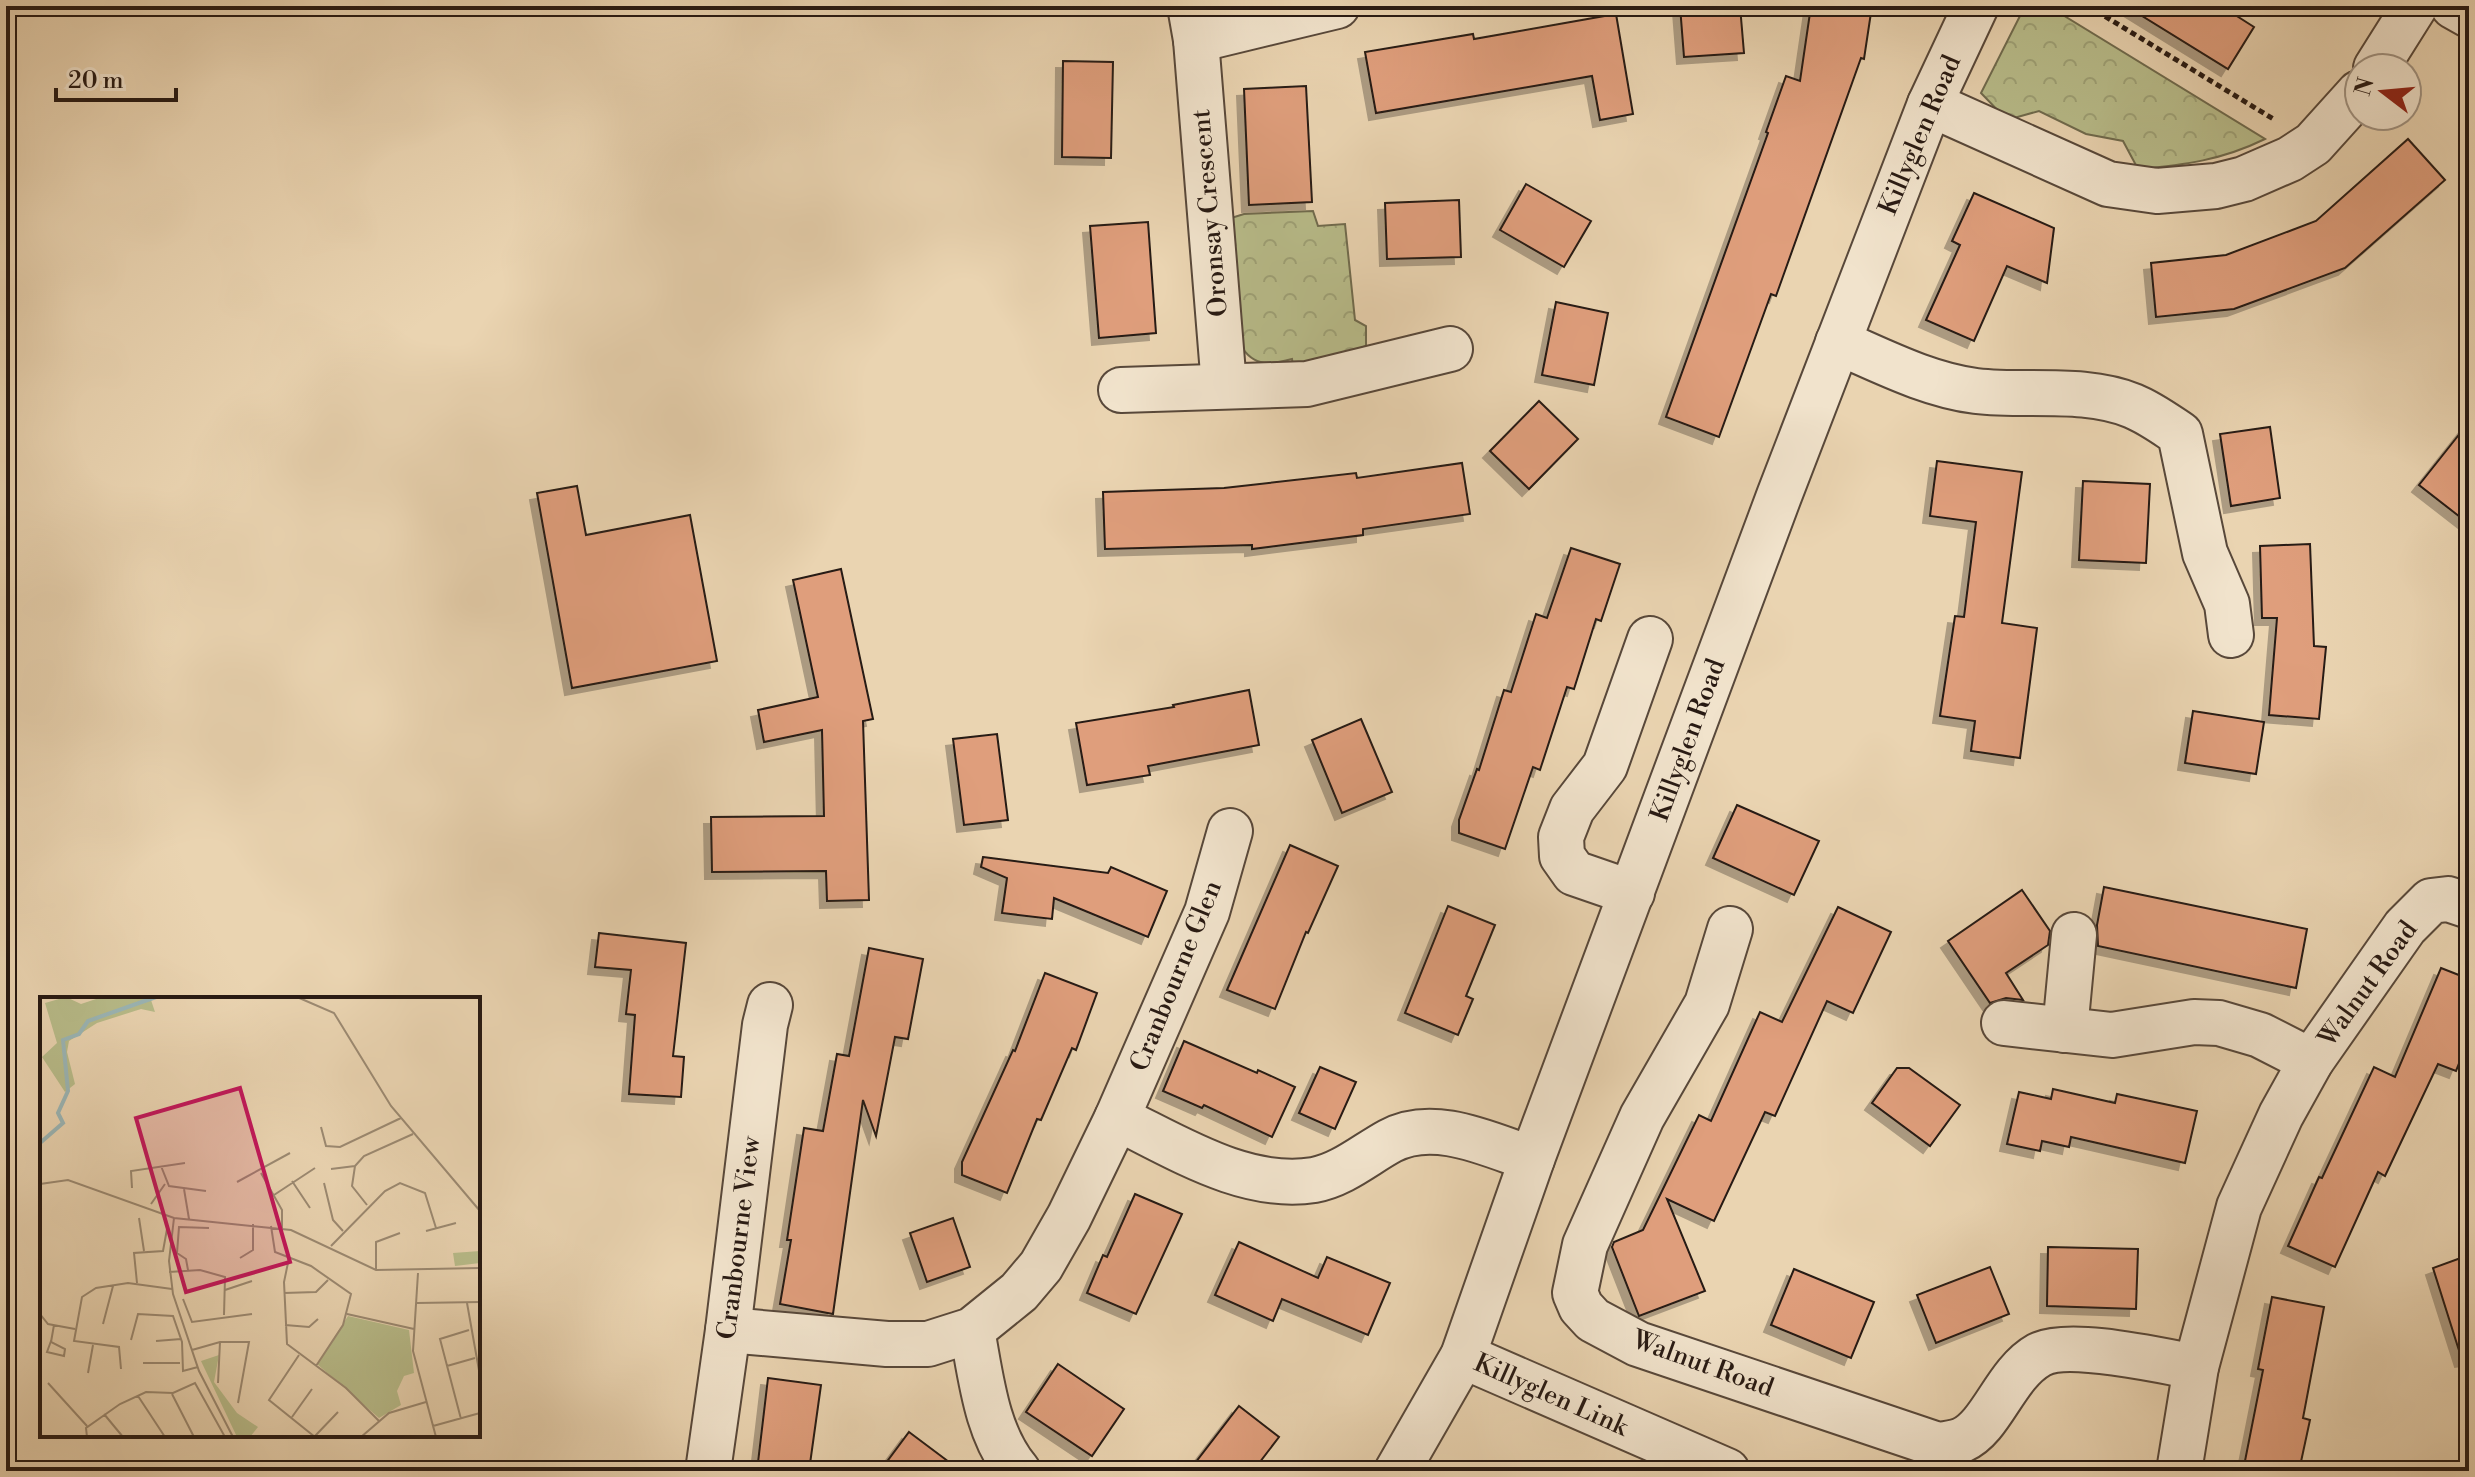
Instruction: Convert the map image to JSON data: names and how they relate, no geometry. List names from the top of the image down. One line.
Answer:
{"streets":{"street":["Killyglen Road","Oronsay Crescent","Cranbourne Glen","Walnut Road","Cranbourne View","Killyglen Link"]},"crossings":[["Killyglen Road","Killyglen Link"],["Cranbourne Glen","Cranbourne View"]],"scale_bar":"20 m","north":"left"}
